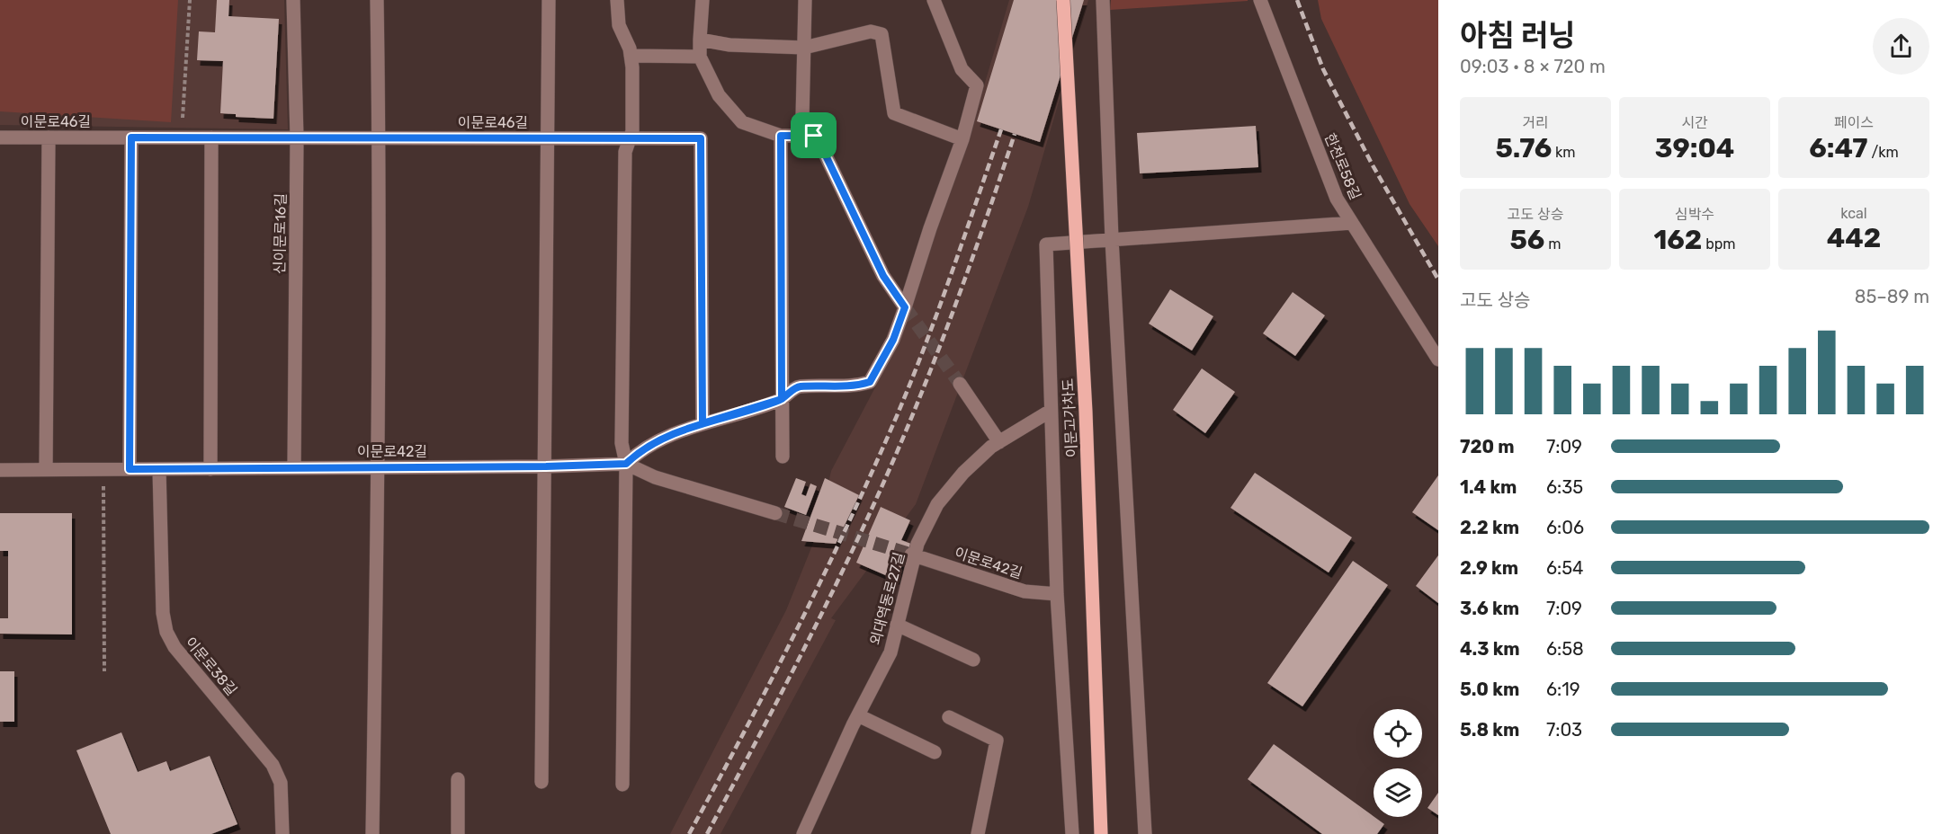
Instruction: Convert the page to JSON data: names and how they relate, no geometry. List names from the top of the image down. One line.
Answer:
{"streets":{"main road":["이문고가차도"],"street":["이문로46길","한천로58길","신이문로16길","이문로42길","외대역동로27길","이문로38길"]},"crossings":[["이문로46길","신이문로16길"],["신이문로16길","이문로42길"],["이문로42길","외대역동로27길"],["이문로42길","이문로38길"]],"page":{"heading":["아침 러닝","09:03 · 8 × 720 m"],"stats":[["거리","5.76 km"],["시간","39:04"],["페이스","6:47 /km"],["고도 상승","56 m"],["심박수","162 bpm"],["kcal","442"]],"chart":["고도 상승","85–89 m"],"list":[{"name":"720 m","note":"7:09"},{"name":"1.4 km","note":"6:35"},{"name":"2.2 km","note":"6:06"},{"name":"2.9 km","note":"6:54"},{"name":"3.6 km","note":"7:09"},{"name":"4.3 km","note":"6:58"},{"name":"5.0 km","note":"6:19"},{"name":"5.8 km","note":"7:03"}]}}
